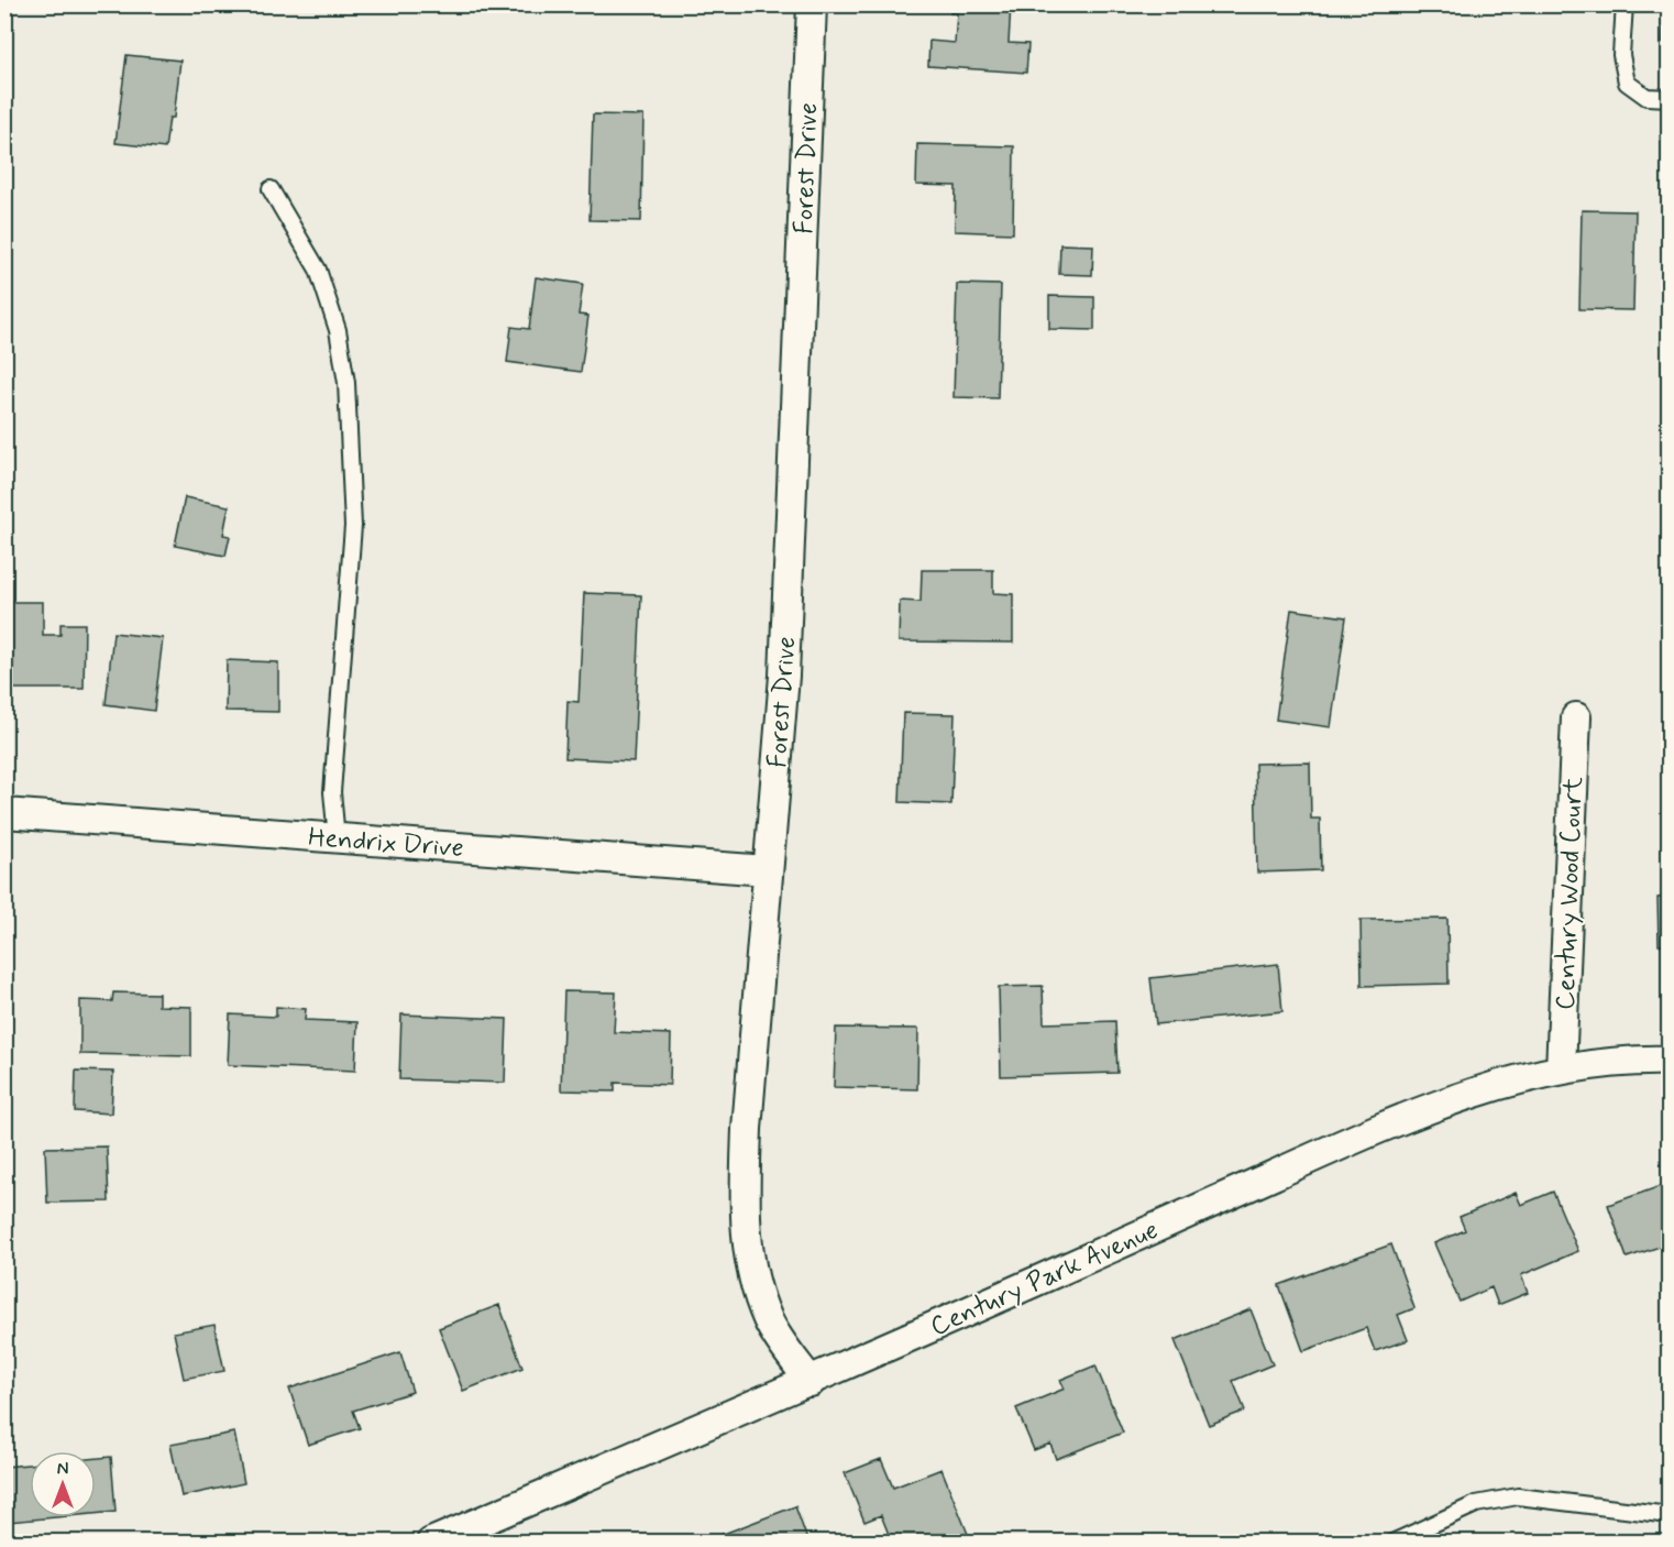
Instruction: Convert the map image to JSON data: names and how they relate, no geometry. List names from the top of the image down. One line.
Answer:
{"streets":{"street":["Forest Drive","Hendrix Drive","Century Wood Court","Century Park Avenue"]},"crossings":[["Forest Drive","Hendrix Drive"],["Forest Drive","Century Park Avenue"],["Century Wood Court","Century Park Avenue"]],"north":"top"}
